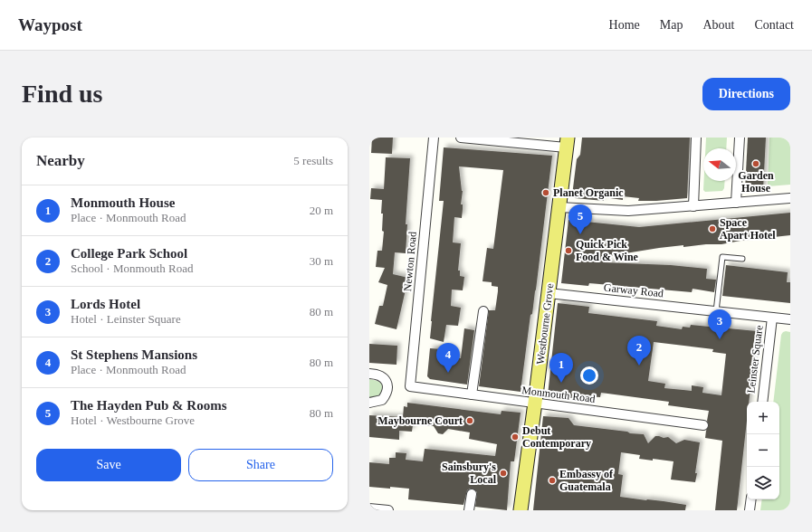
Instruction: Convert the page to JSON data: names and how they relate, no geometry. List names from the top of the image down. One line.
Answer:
{"streets":{"main road":["Westbourne Grove"],"street":["Newton Road","Garway Road","Leinster Square","Monmouth Road"]},"crossings":[["Newton Road","Monmouth Road"],["Garway Road","Westbourne Grove"],["Garway Road","Leinster Square"],["Westbourne Grove","Monmouth Road"]],"places":["Garden House","Planet Organic","Space Apart Hotel","Quick Pick Food & Wine","Maybourne Court","Debut Contemporary","Sainsbury's Local","Embassy of Guatemala"],"north":"left","page":{"header":"Waypost","nav":["Home","Map","About","Contact"],"buttons":["Directions",["Save","Share"]],"title":"Find us","heading":["Nearby","5 results"],"list":[{"mark":"1","name":"Monmouth House","note":"Place · Monmouth Road","value":"20 m"},{"mark":"2","name":"College Park School","note":"School · Monmouth Road","value":"30 m"},{"mark":"3","name":"Lords Hotel","note":"Hotel · Leinster Square","value":"80 m"},{"mark":"4","name":"St Stephens Mansions","note":"Place · Monmouth Road","value":"80 m"},{"mark":"5","name":"The Hayden Pub & Rooms","note":"Hotel · Westbourne Grove","value":"80 m"}],"pins":["5","3","2","4","1"],"map_buttons":["+","−"]}}
